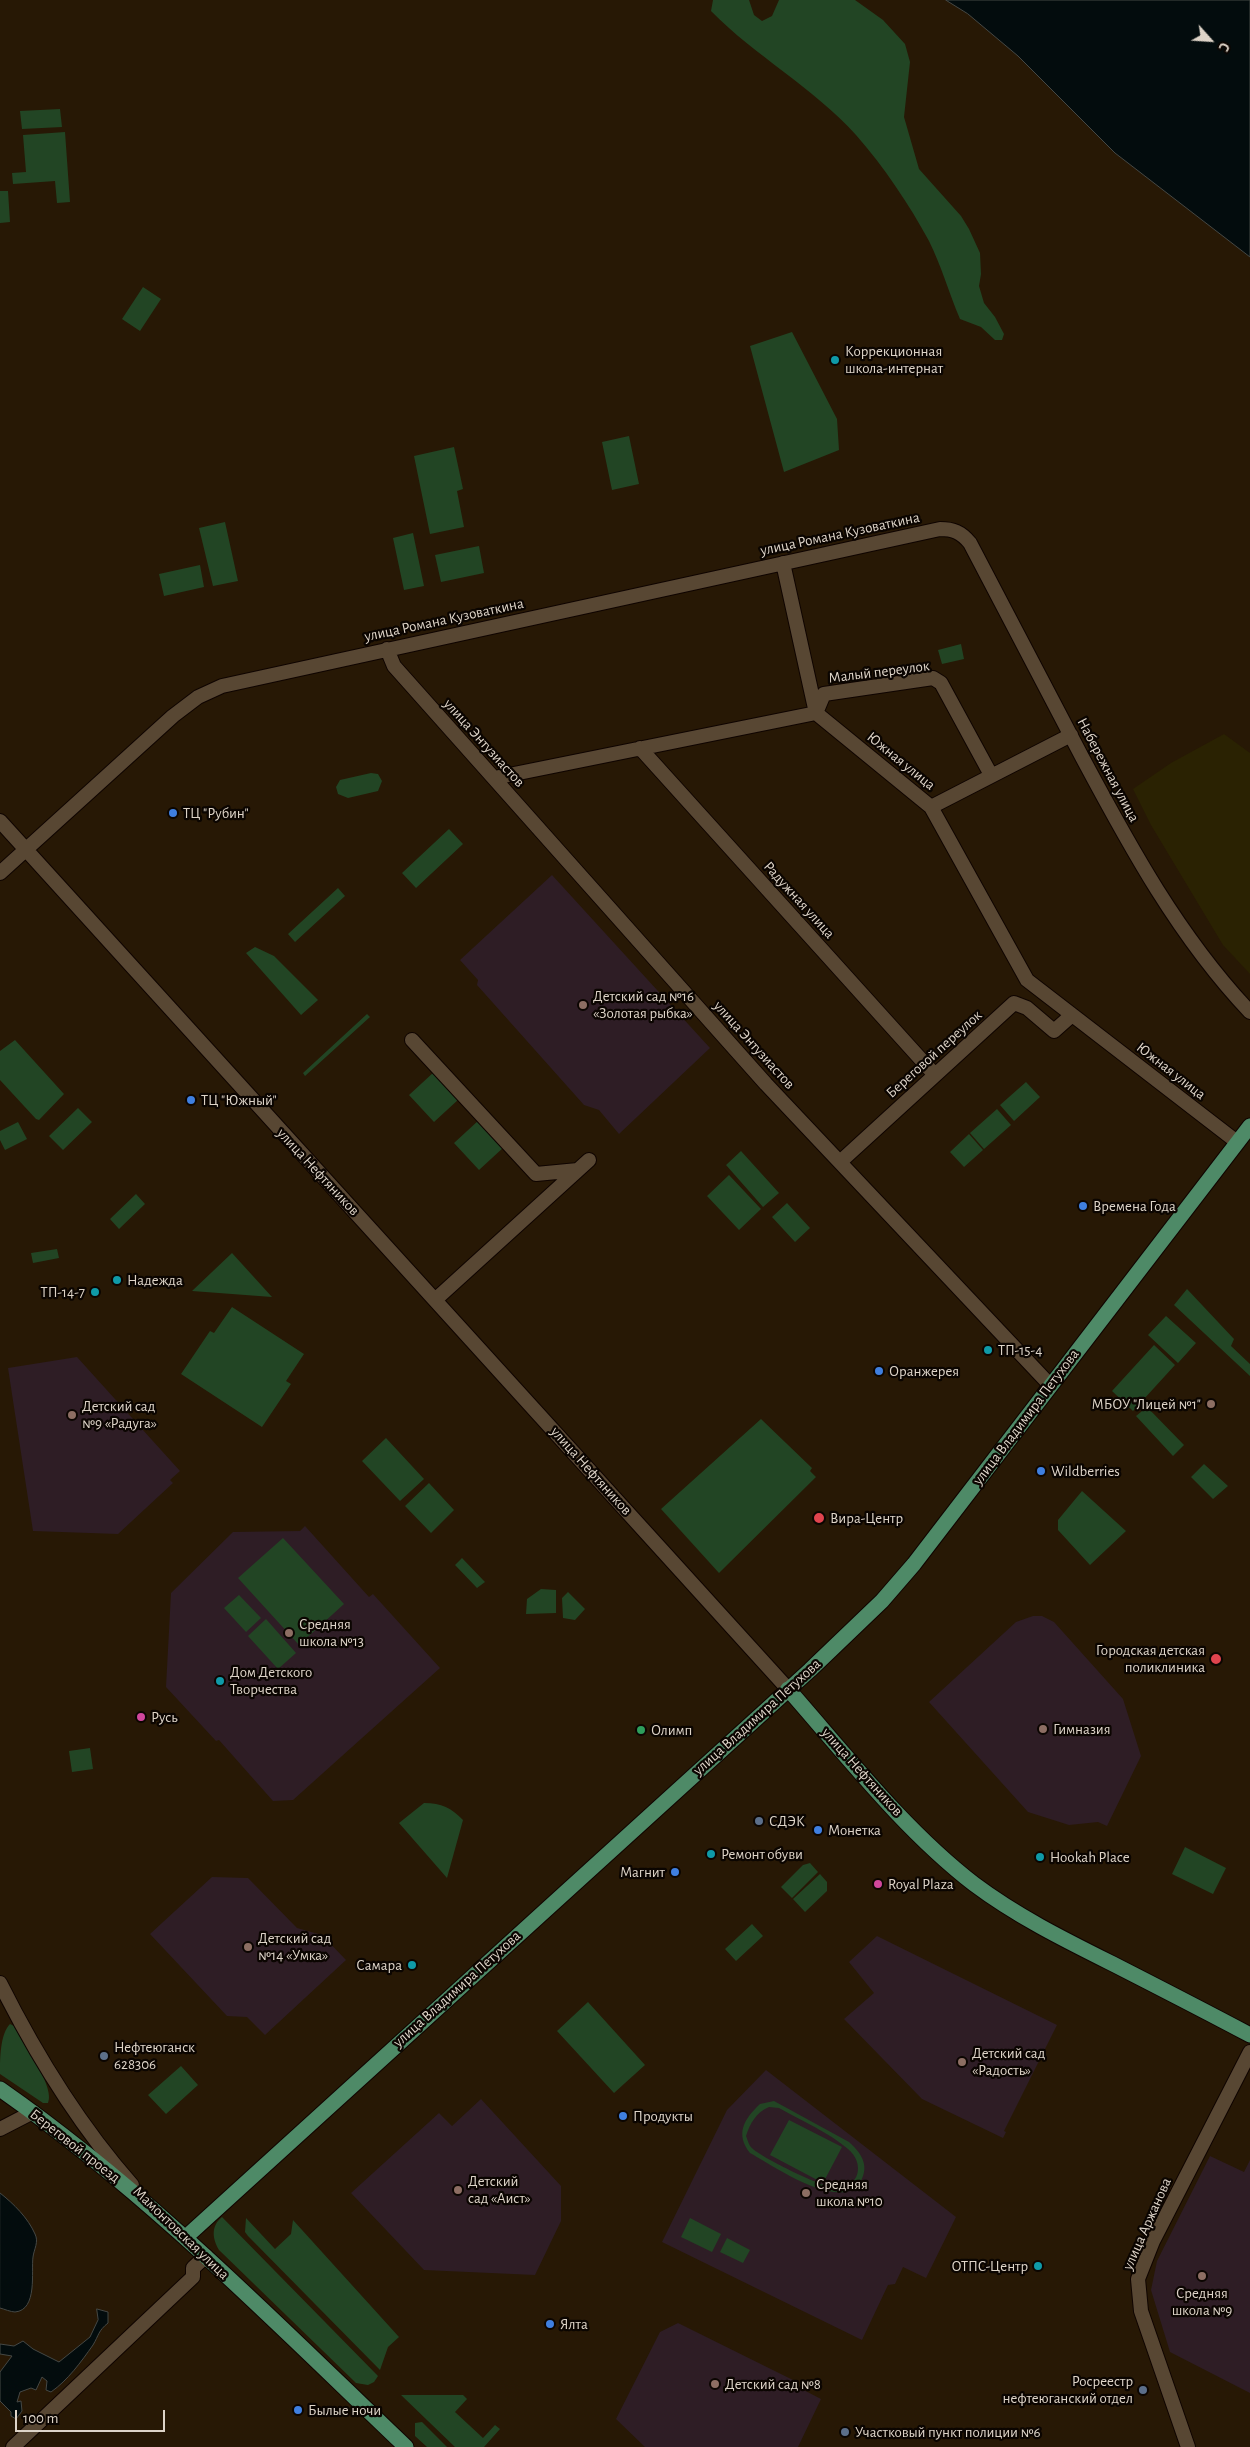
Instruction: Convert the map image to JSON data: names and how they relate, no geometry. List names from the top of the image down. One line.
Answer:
{"streets":{"main road":["улица Нефтяников","улица Владимира Петухова","Береговой проезд","Мамонтовская улица"],"street":["улица Романа Кузоваткина","Малый переулок","улица Энтузиастов","Южная улица","Набережная улица","Радужная улица","Береговой переулок","улица Аржанова"]},"crossings":[["улица Романа Кузоваткина","улица Энтузиастов"],["улица Романа Кузоваткина","Набережная улица"],["улица Романа Кузоваткина","улица Нефтяников"],["Малый переулок","Южная улица"],["улица Энтузиастов","Береговой переулок"],["улица Энтузиастов","улица Владимира Петухова"],["Южная улица","Береговой переулок"],["Южная улица","улица Владимира Петухова"],["Радужная улица","Береговой переулок"],["улица Нефтяников","улица Владимира Петухова"],["улица Владимира Петухова","Мамонтовская улица"],["Береговой проезд","Мамонтовская улица"]],"places":["Коррекционная школа-интернат","ТЦ \"Рубин\"","Детский сад №16 «Золотая рыбка»","ТЦ \"Южный\"","Времена Года","Надежда","ТП-14-7","ТП-15-4","Оранжерея","МБОУ \"Лицей №1\"","Детский сад №9 «Радуга»","Wildberries","Вира-Центр","Средняя школа №13","Городская детская поликлиника","Дом Детского Творчества","Русь","Гимназия","Олимп","СДЭК","Монетка","Ремонт обуви","Hookah Place","Магнит","Royal Plaza","Детский сад №14 «Умка»","Самара","Нефтеюганск 628306","Детский сад «Радость»","Продукты","Детский сад «Аист»","Средняя школа №10","ОТПС-Центр","Средняя школа №9","Ялта","Детский сад №8","Росреестр нефтеюганский отдел","Былые ночи","Участковый пункт полиции №6"],"scale_bar":"100 m","north":"bottom right"}
